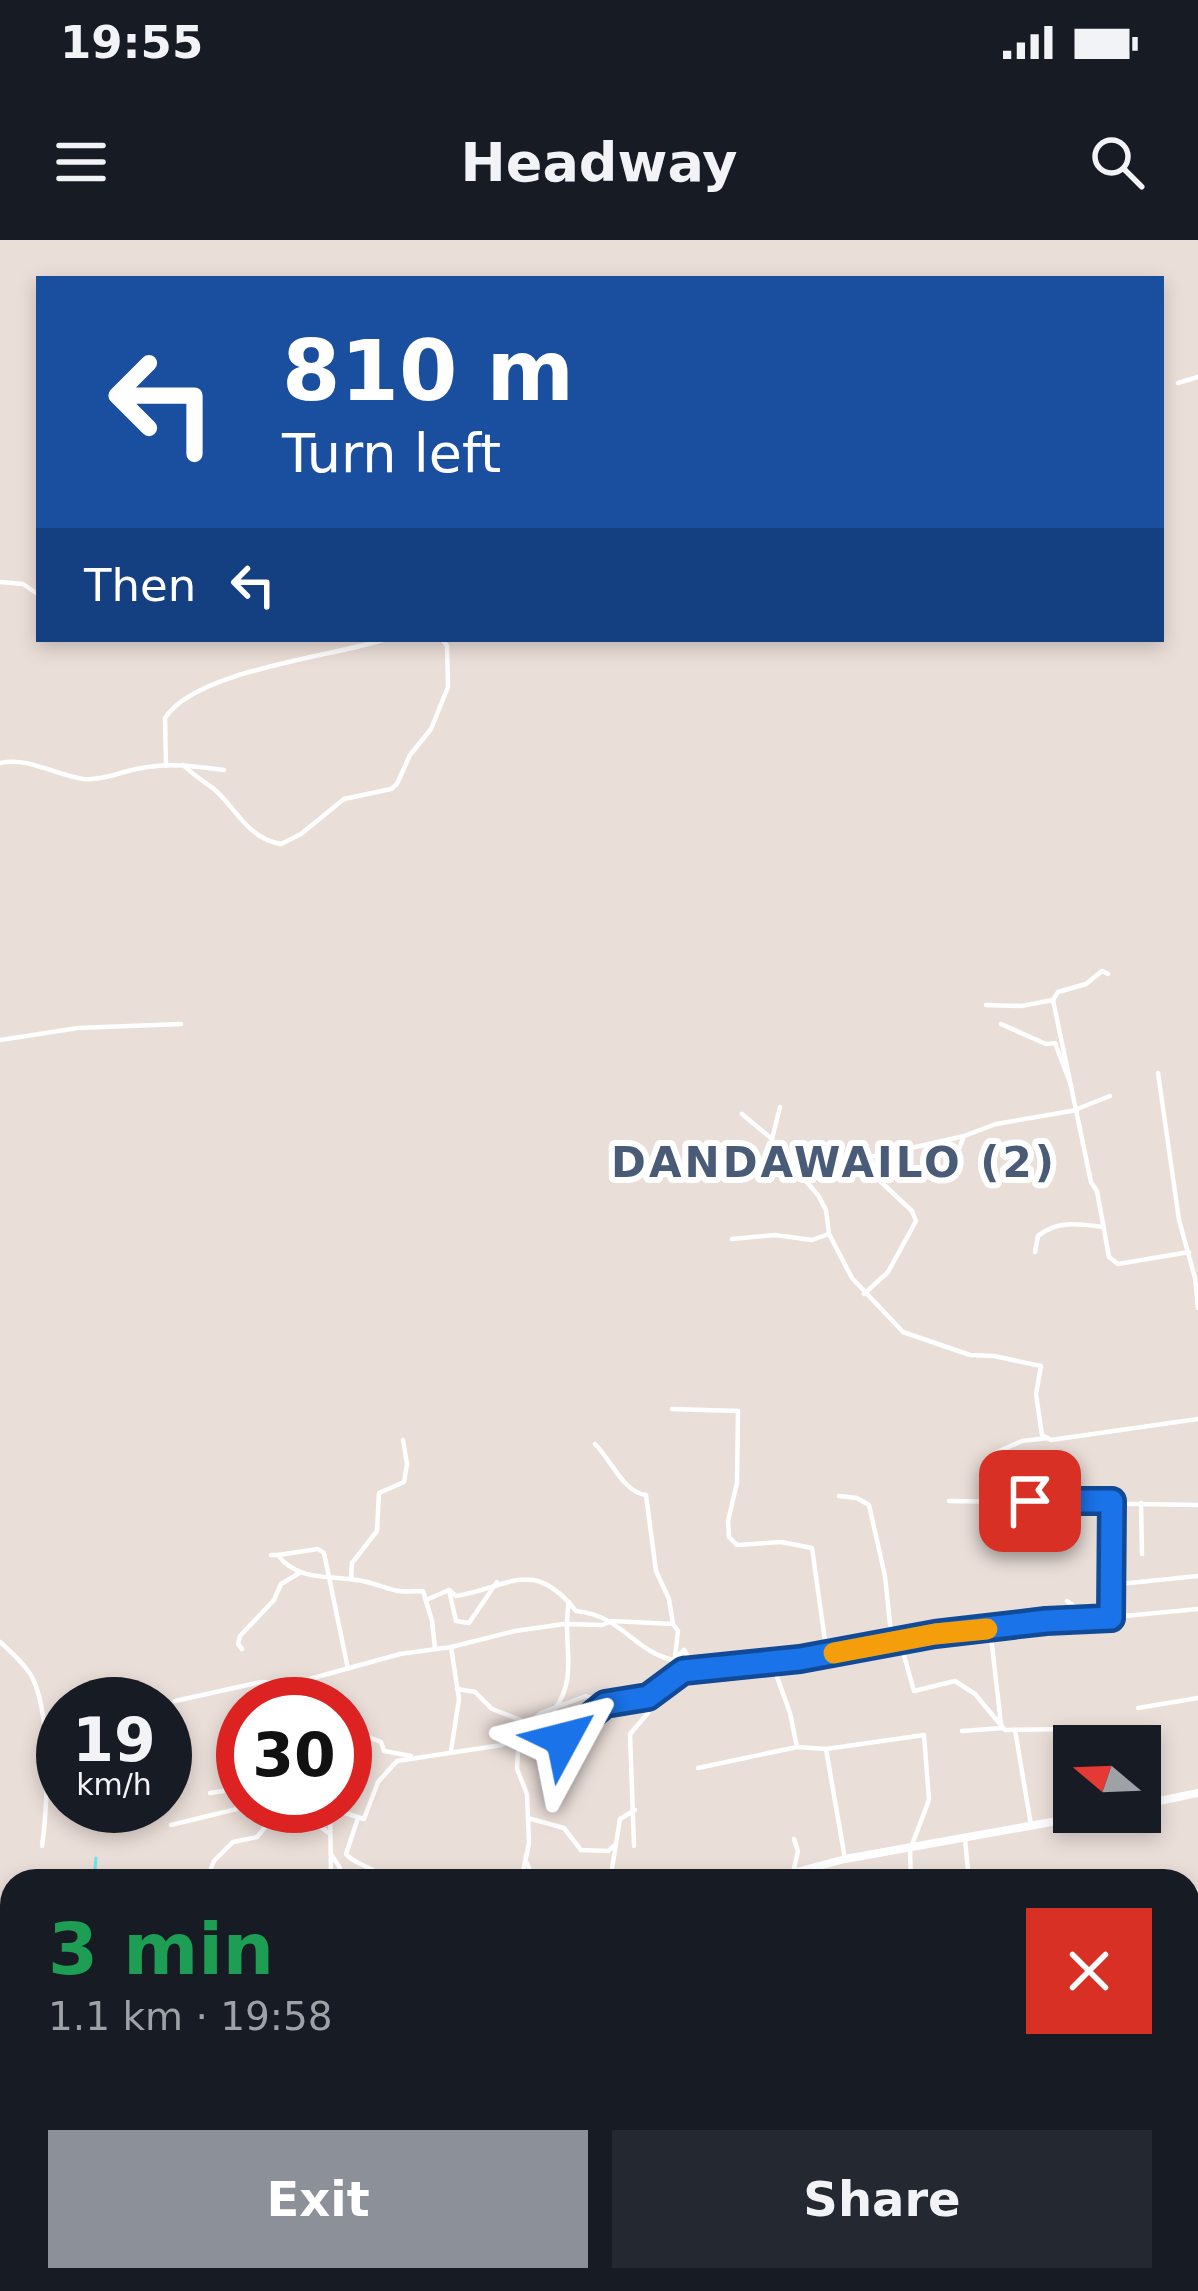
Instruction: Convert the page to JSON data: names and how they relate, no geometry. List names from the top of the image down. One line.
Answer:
{"districts":["DANDAWAILO (2)"],"north":"left","page":{"status":"19:55","header":"Headway","turn":["810 m","Turn left"],"then":"Then","speed":"19 km/h","limit":"30","heading":["3 min","1.1 km · 19:58"],"buttons":["Exit","Share"]}}
